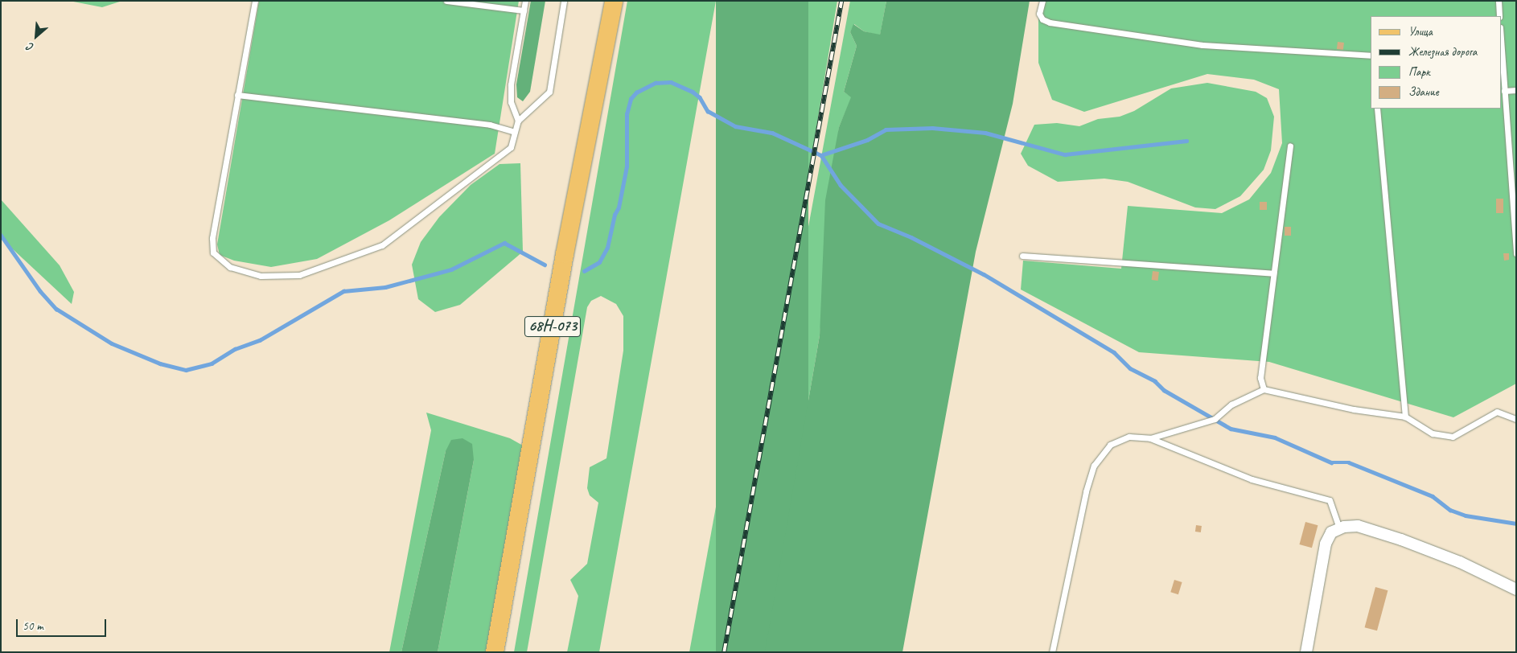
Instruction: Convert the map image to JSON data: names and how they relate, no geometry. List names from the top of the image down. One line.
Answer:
{"streets":{"main road":["68Н-073"]},"legend":["Улица","Железная дорога","Парк","Здание"],"scale_bar":"50 m","north":"bottom left"}
